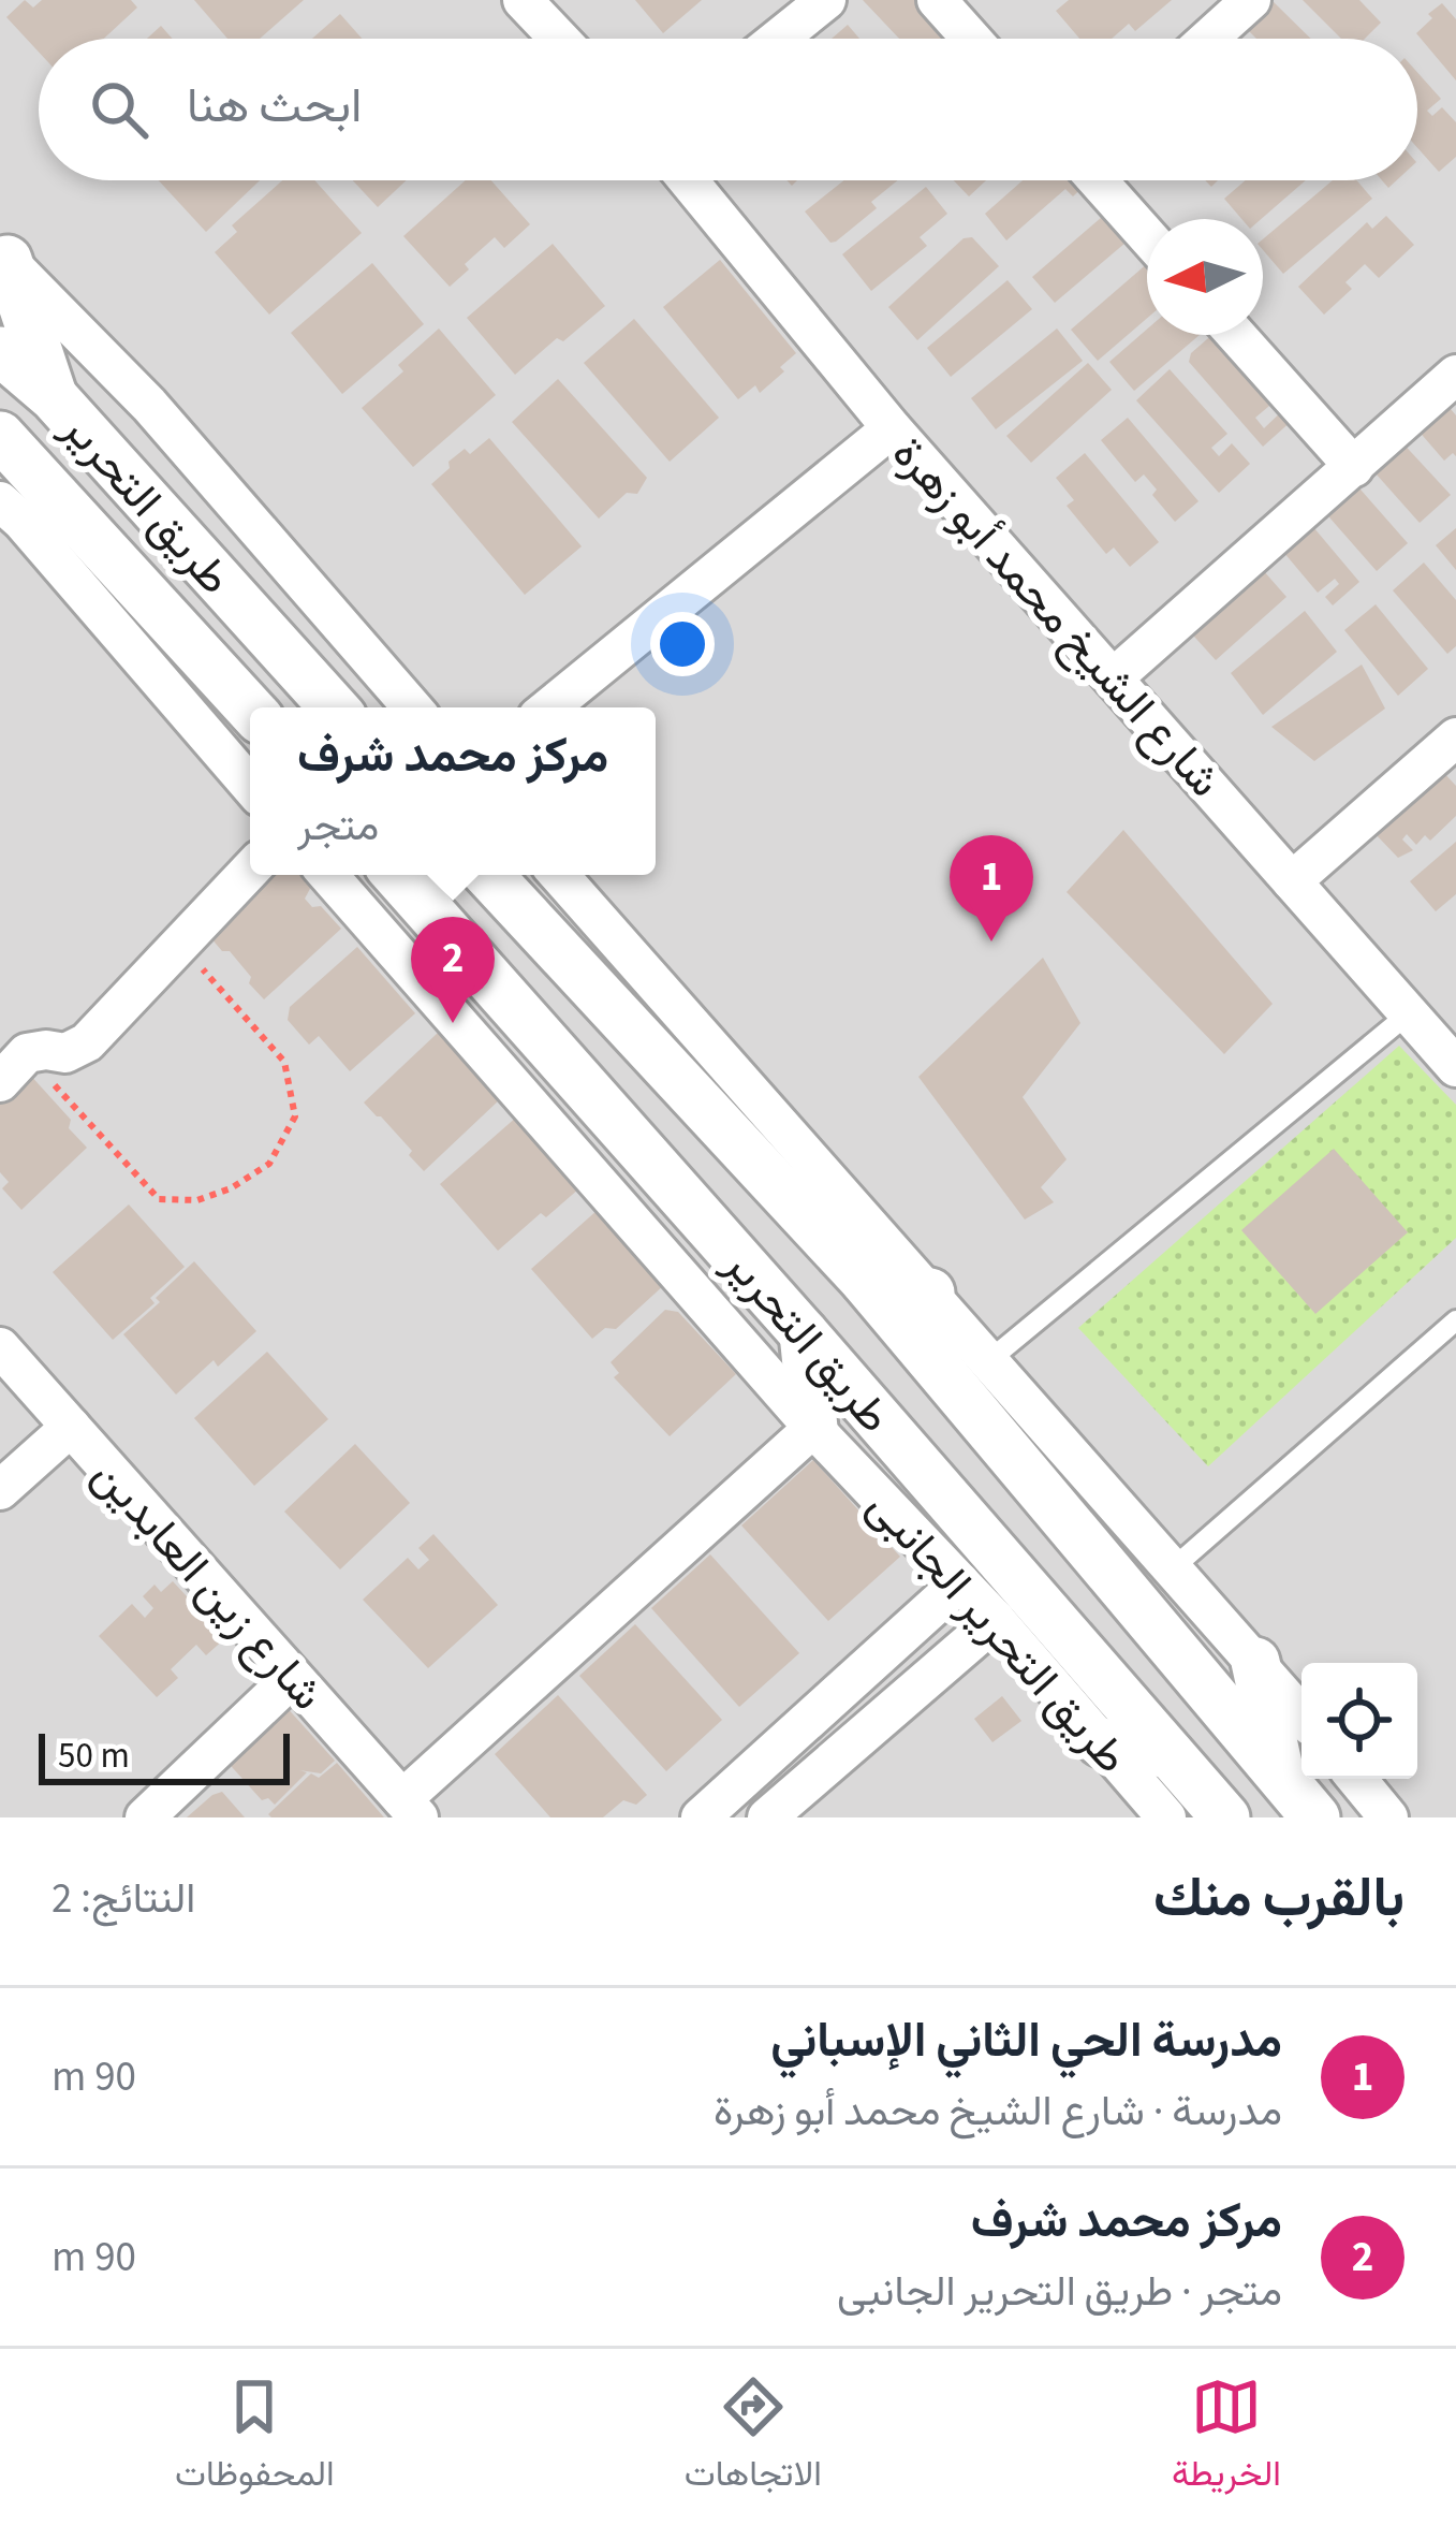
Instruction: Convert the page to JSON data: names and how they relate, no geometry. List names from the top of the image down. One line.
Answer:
{"streets":{"street":["طريق التحرير","شارع الشيخ محمد أبو زهرة","شارع زين العابدين","طريق التحرير الجانبى"]},"scale_bar":"50 m","north":"left","page":{"search":"ابحث هنا","popup":["مركز محمد شرف","متجر"],"pins":["1","2"],"scale":"50 m","heading":["بالقرب منك","النتائج: 2"],"list":[{"mark":"1","name":"مدرسة الحي الثاني الإسباني","note":"مدرسة · شارع الشيخ محمد أبو زهرة","value":"90 m"},{"mark":"2","name":"مركز محمد شرف","note":"متجر · طريق التحرير الجانبى","value":"90 m"}],"nav":["الخريطة","الاتجاهات","المحفوظات"]}}
